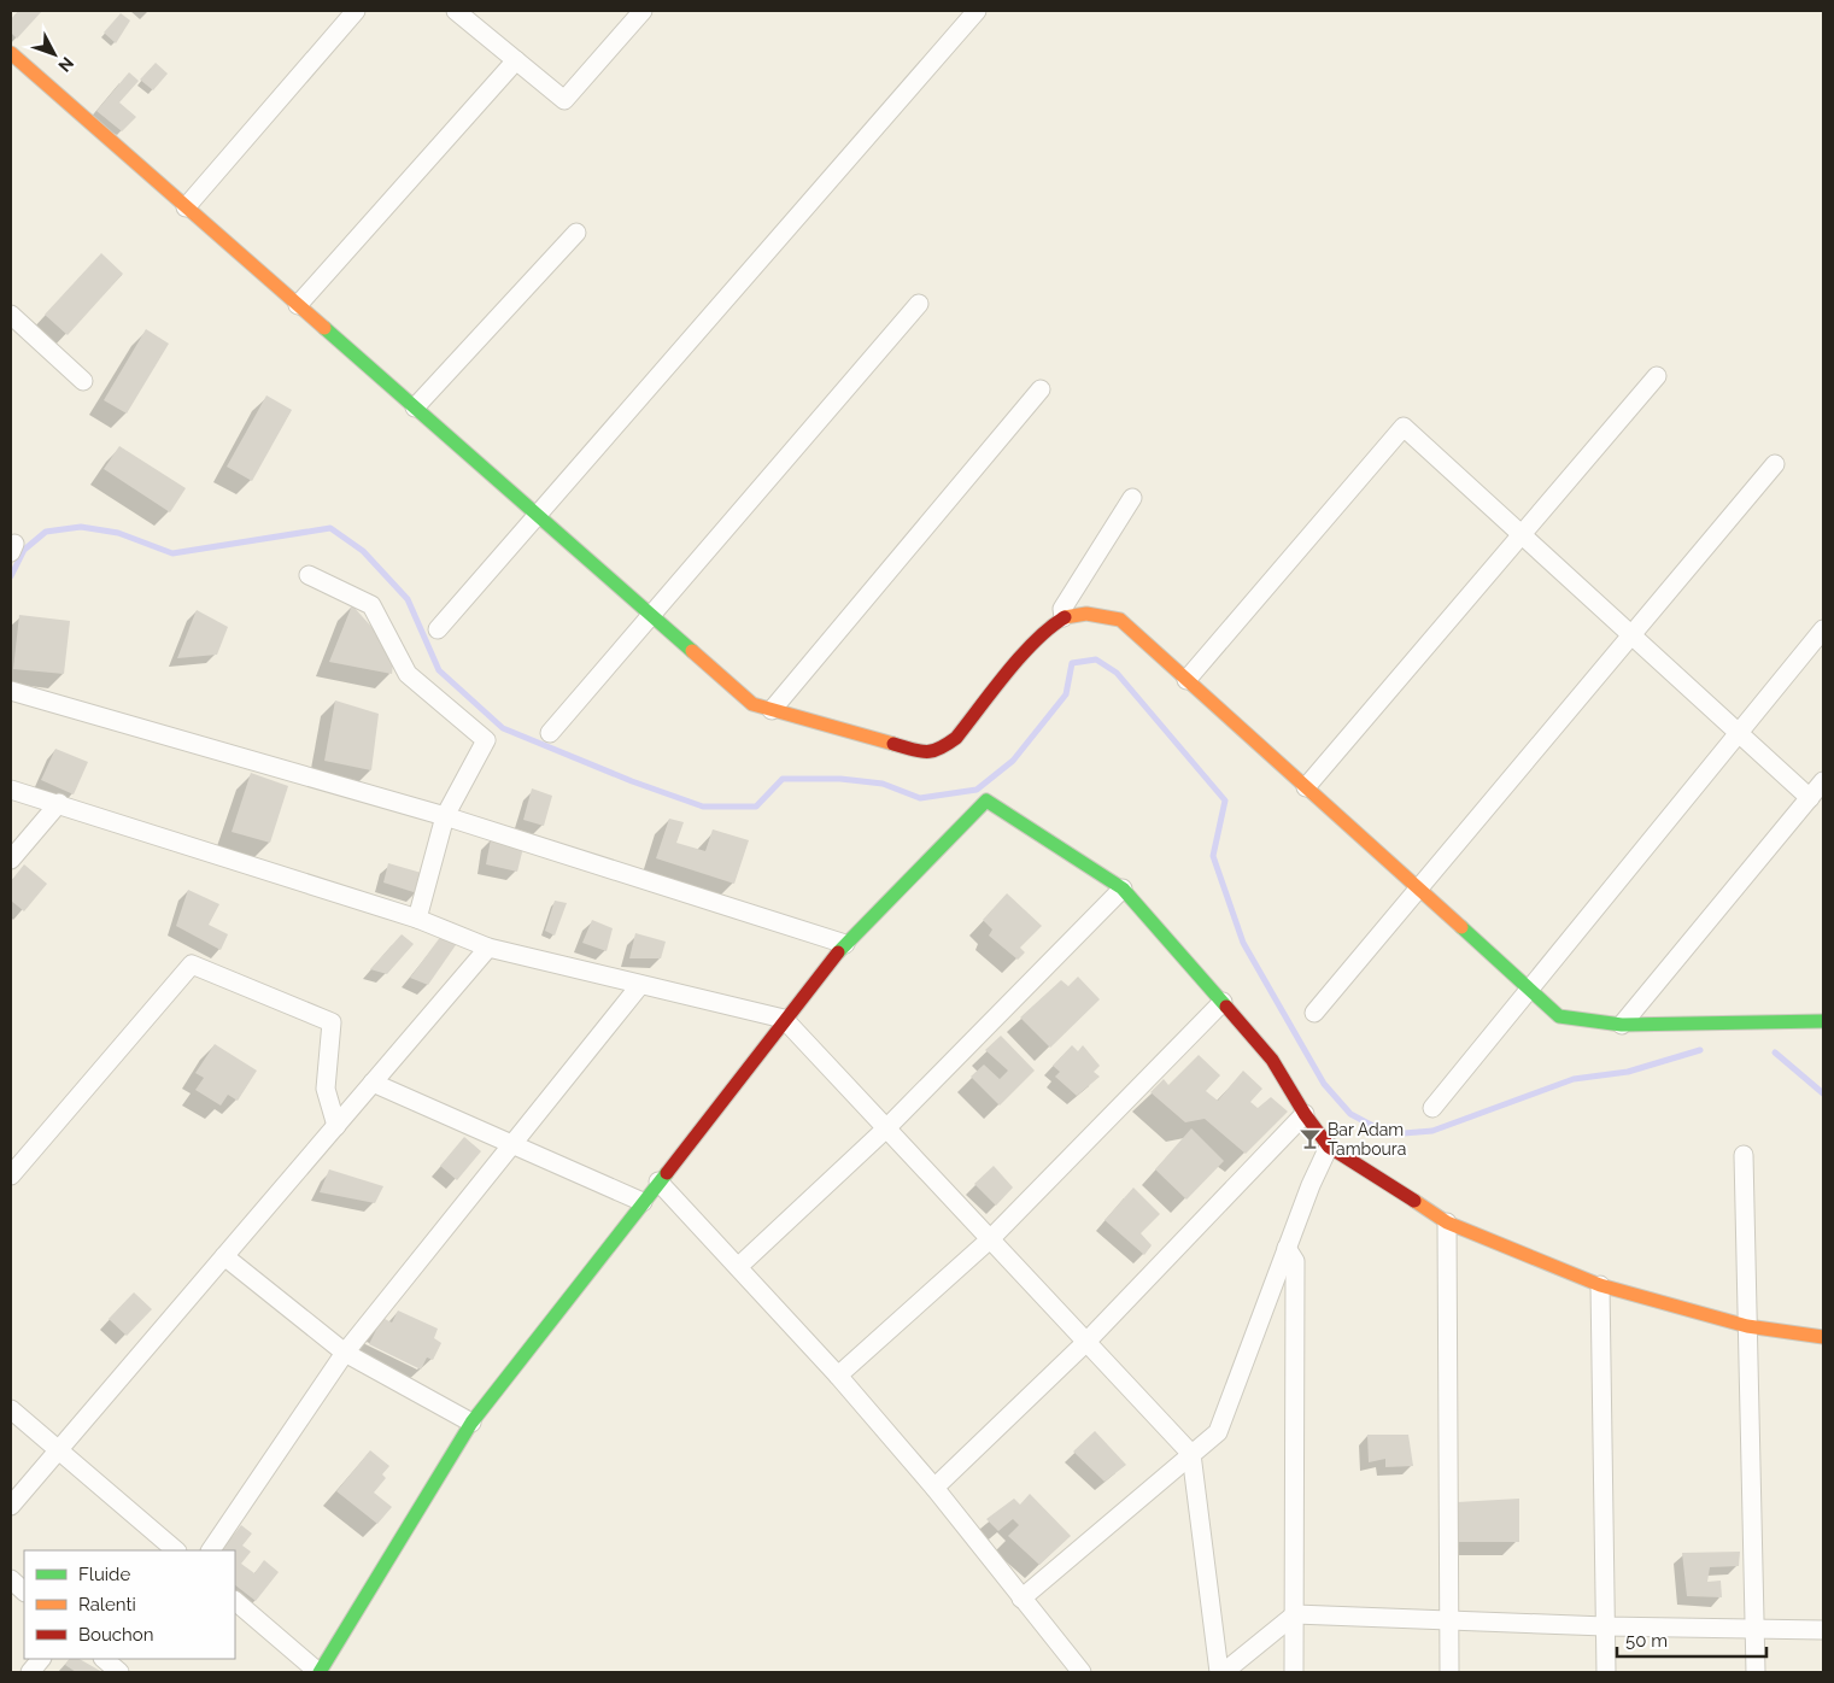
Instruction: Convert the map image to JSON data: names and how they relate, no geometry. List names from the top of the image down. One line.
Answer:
{"places":{"bar":["Bar Adam Tamboura"]},"legend":["Fluide","Ralenti","Bouchon"],"scale_bar":"50 m","north":"bottom right"}
